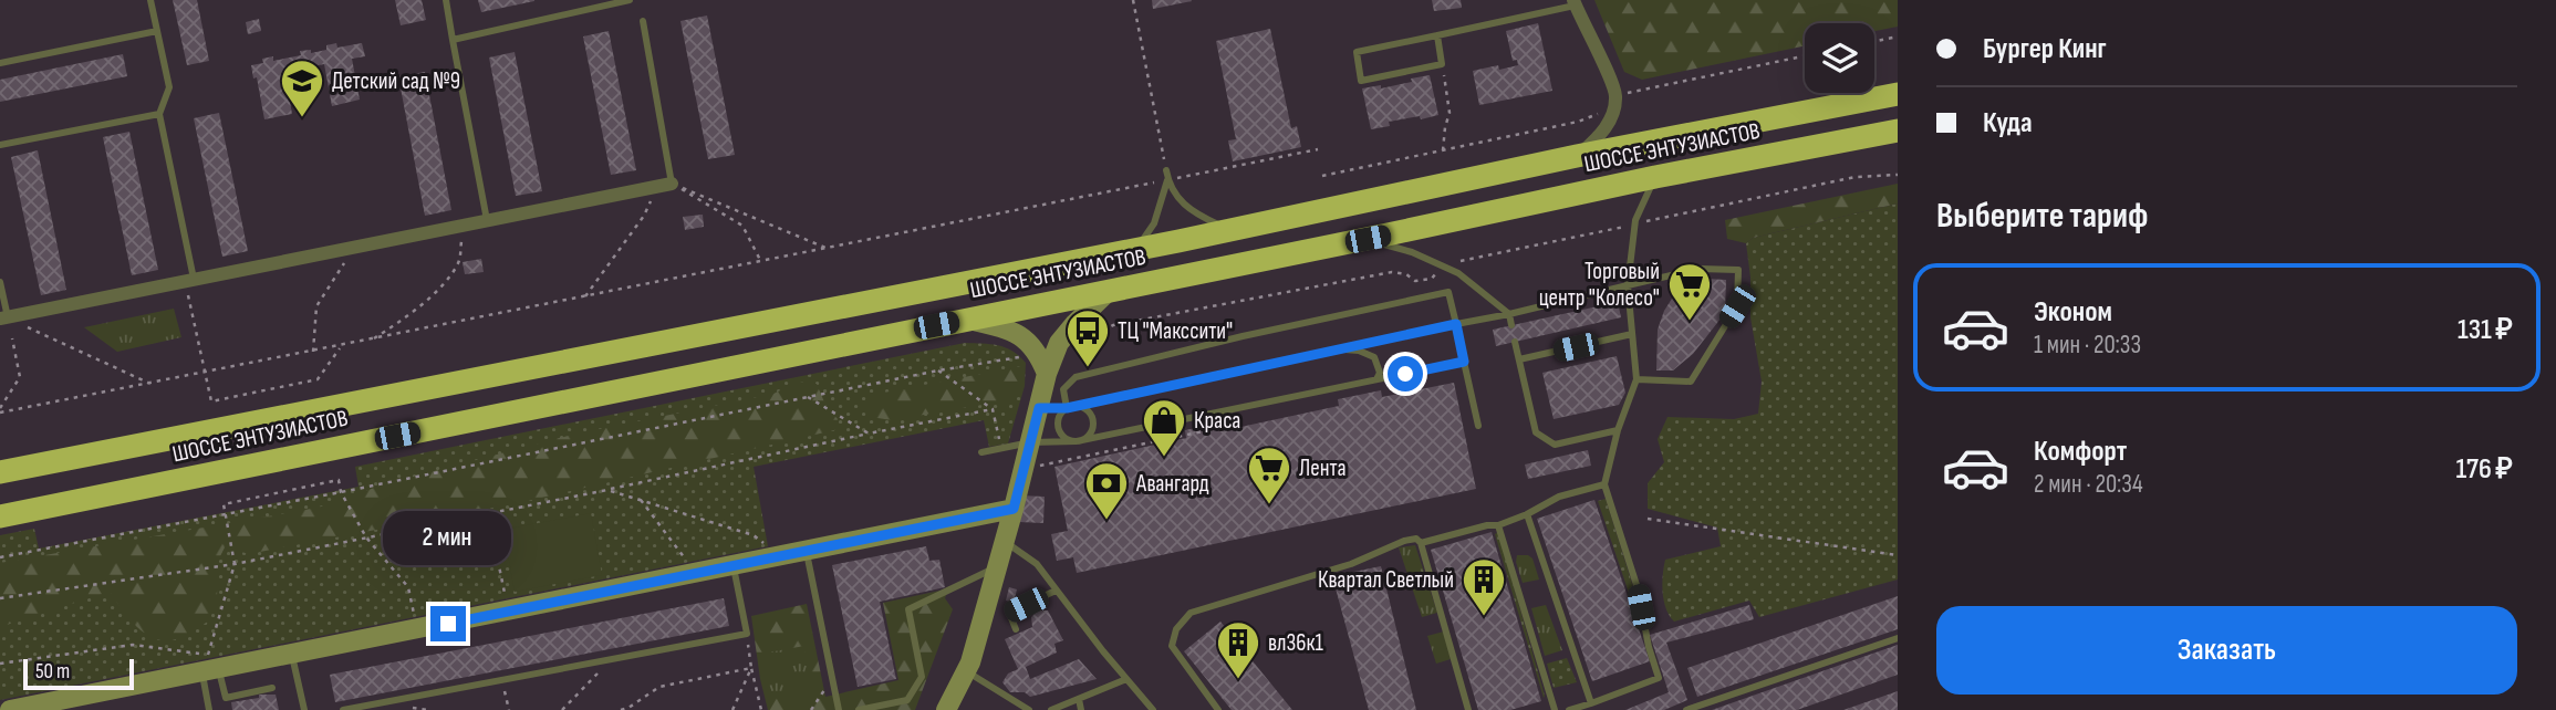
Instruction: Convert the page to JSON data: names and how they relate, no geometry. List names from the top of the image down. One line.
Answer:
{"streets":{"highway":["ШОССЕ ЭНТУЗИАСТОВ"]},"places":{"school or university":["Детский сад №9"],"supermarket":["Торговый центр \"Колесо\"","Лента"],"bus stop":["ТЦ \"Макссити\""],"shop":["Краса"],"bank":["Авангард"],"building":["Квартал Светлый","вл36к1"]},"scale_bar":"50 m","page":{"banner":["Бургер Кинг","Куда"],"heading":"Выберите тариф","list":[{"name":"Эконом","note":"1 мин · 20:33","value":"131 ₽"},{"name":"Комфорт","note":"2 мин · 20:34","value":"176 ₽"}],"bubble":"2 мин","buttons":"Заказать","scale":"50 m"}}
